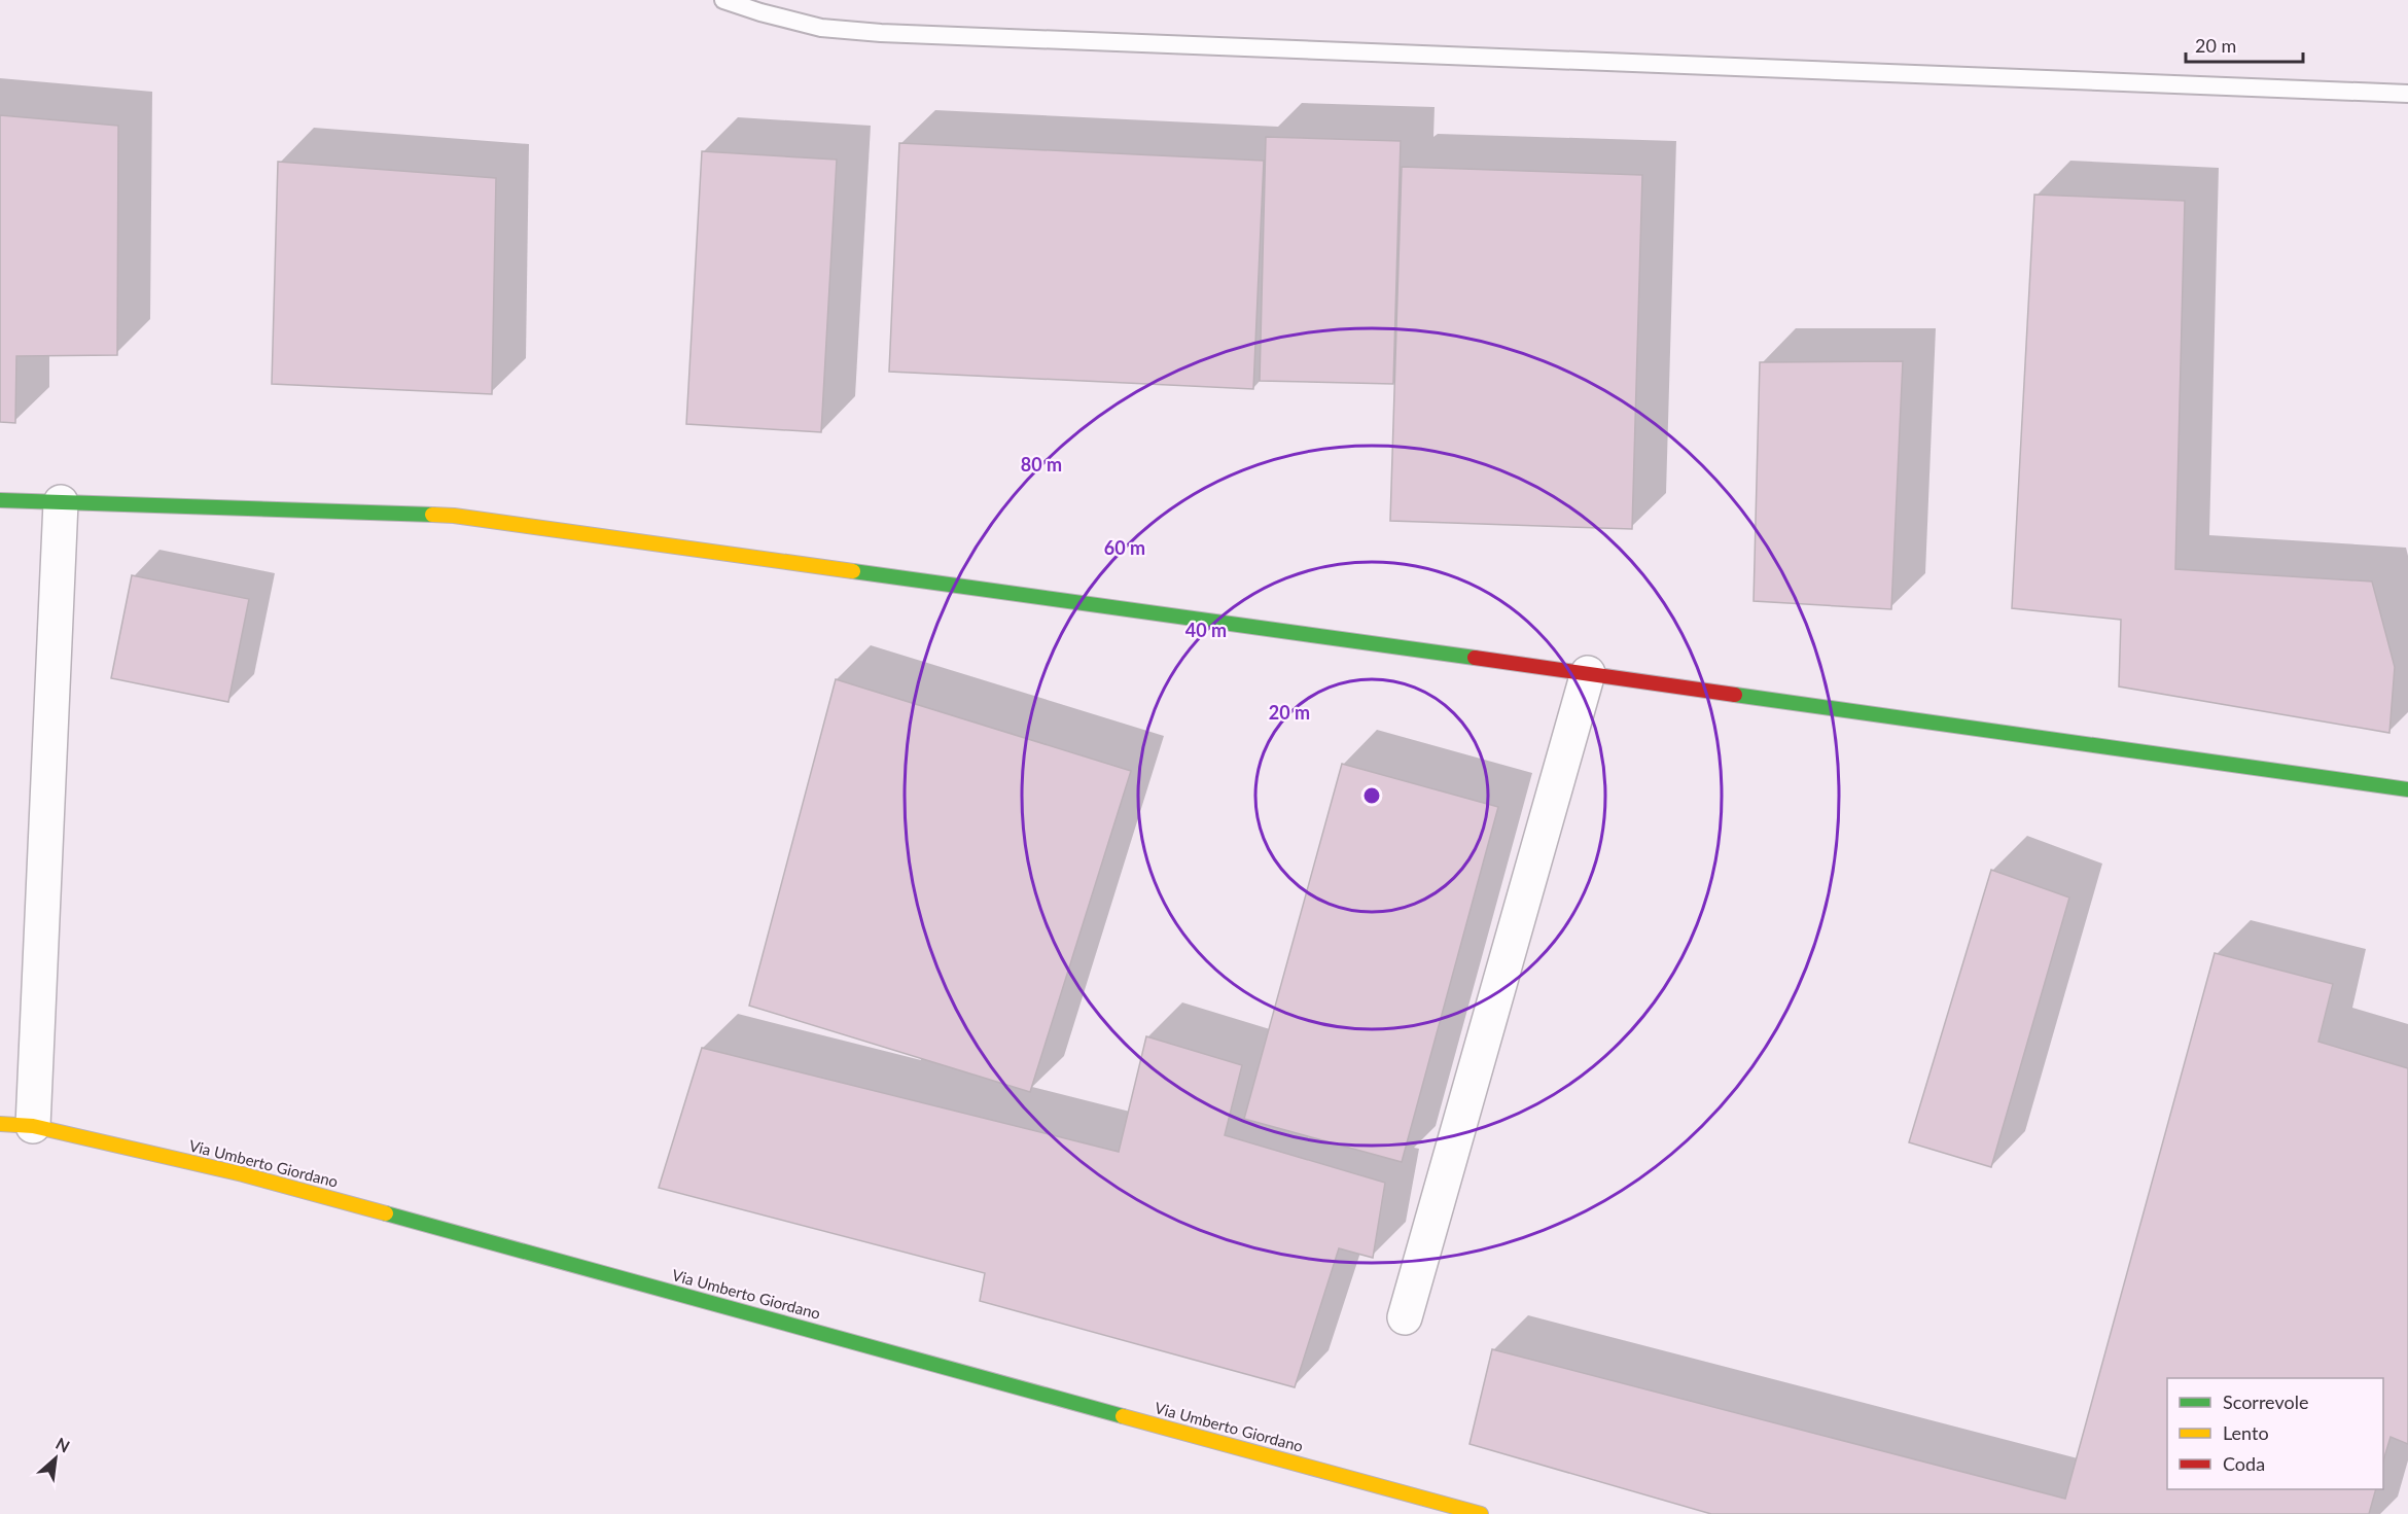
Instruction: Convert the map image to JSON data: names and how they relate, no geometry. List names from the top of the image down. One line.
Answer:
{"streets":{"street":["Via Umberto Giordano"]},"legend":["Scorrevole","Lento","Coda"],"scale_bar":"20 m","north":"top right","rings":["80 m","60 m","40 m","20 m"]}
